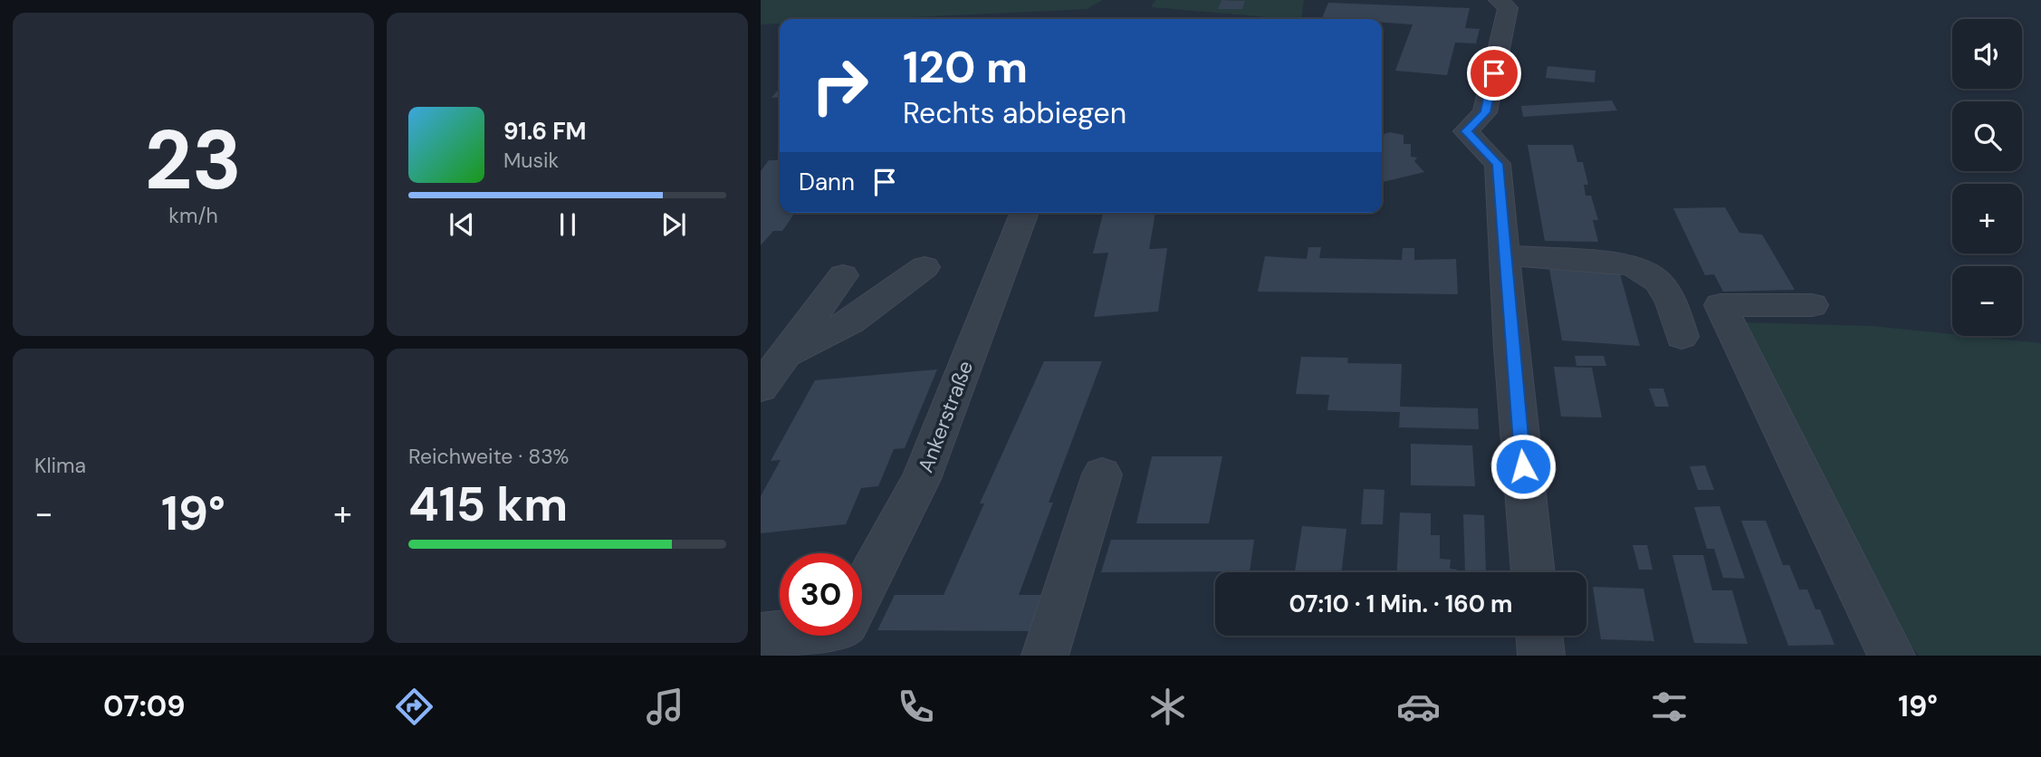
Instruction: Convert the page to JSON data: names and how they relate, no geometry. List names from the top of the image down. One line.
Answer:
{"streets":{"street":["Ankerstraße"]},"page":{"tile":[["23","km/h"],"Klima",["Reichweite · 83%","415 km"]],"map_buttons":["+","−"],"turn":["120 m","Rechts abbiegen"],"song":["91.6 FM","Musik"],"then":"Dann","heat":["−","19°","+"],"limit":"30","trip":"07:10 · 1 Min. · 160 m","tabs":["07:09","19°"]}}
